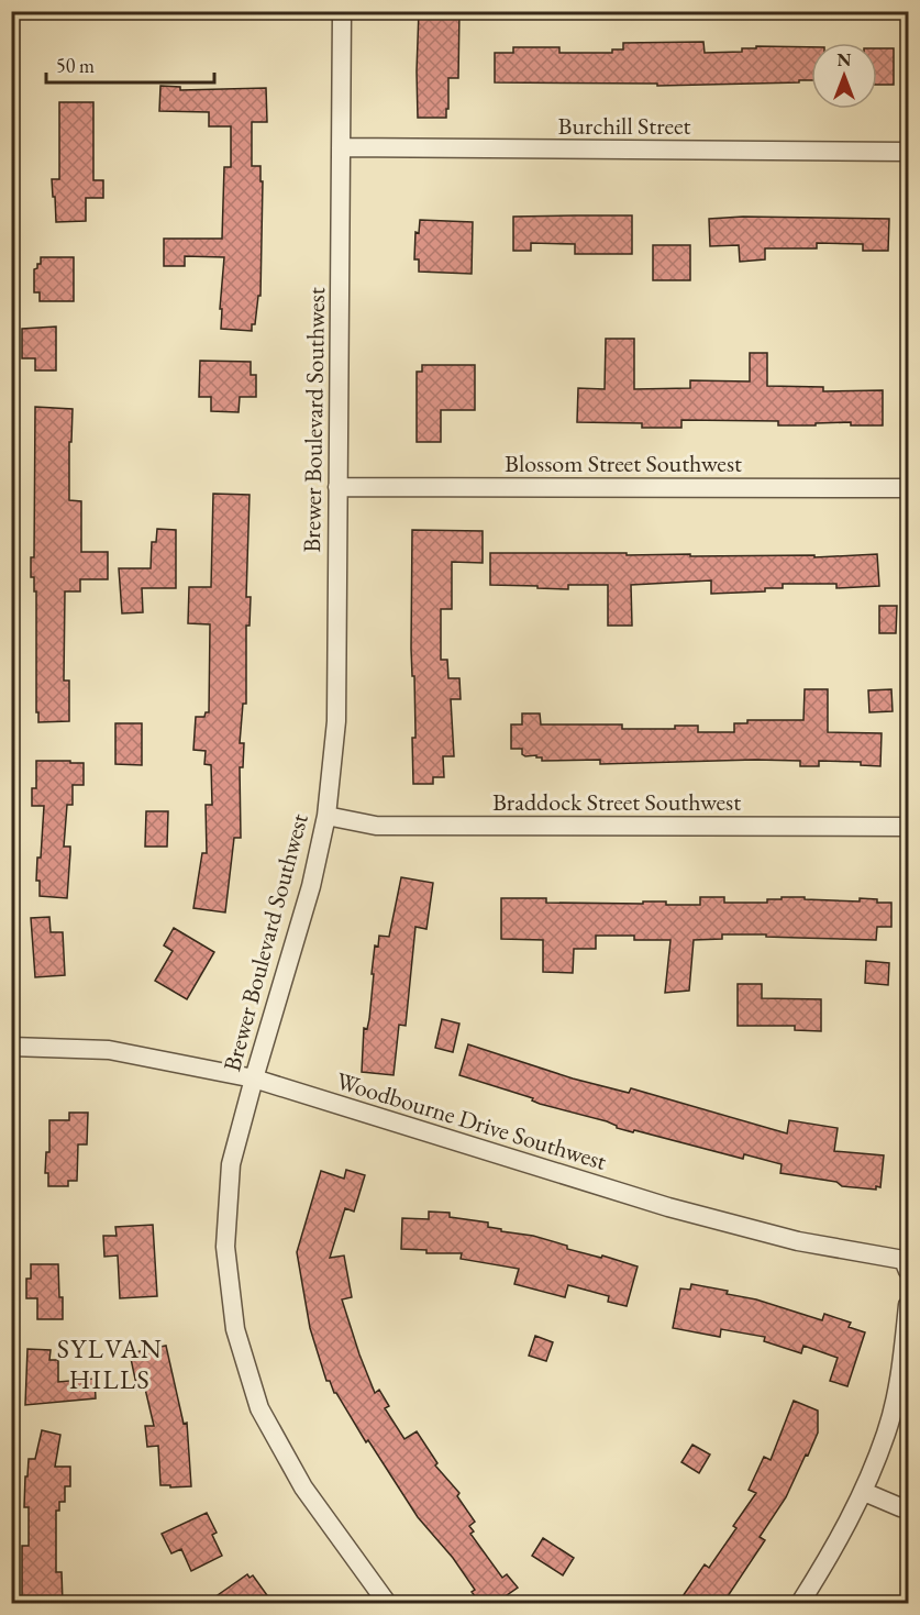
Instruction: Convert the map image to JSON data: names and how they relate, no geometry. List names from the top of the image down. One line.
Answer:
{"streets":{"street":["Burchill Street","Brewer Boulevard Southwest","Blossom Street Southwest","Braddock Street Southwest","Woodbourne Drive Southwest"]},"crossings":[["Burchill Street","Brewer Boulevard Southwest"],["Brewer Boulevard Southwest","Blossom Street Southwest"],["Brewer Boulevard Southwest","Braddock Street Southwest"],["Brewer Boulevard Southwest","Woodbourne Drive Southwest"]],"districts":["SYLVAN HILLS"],"scale_bar":"50 m","north":"top"}
